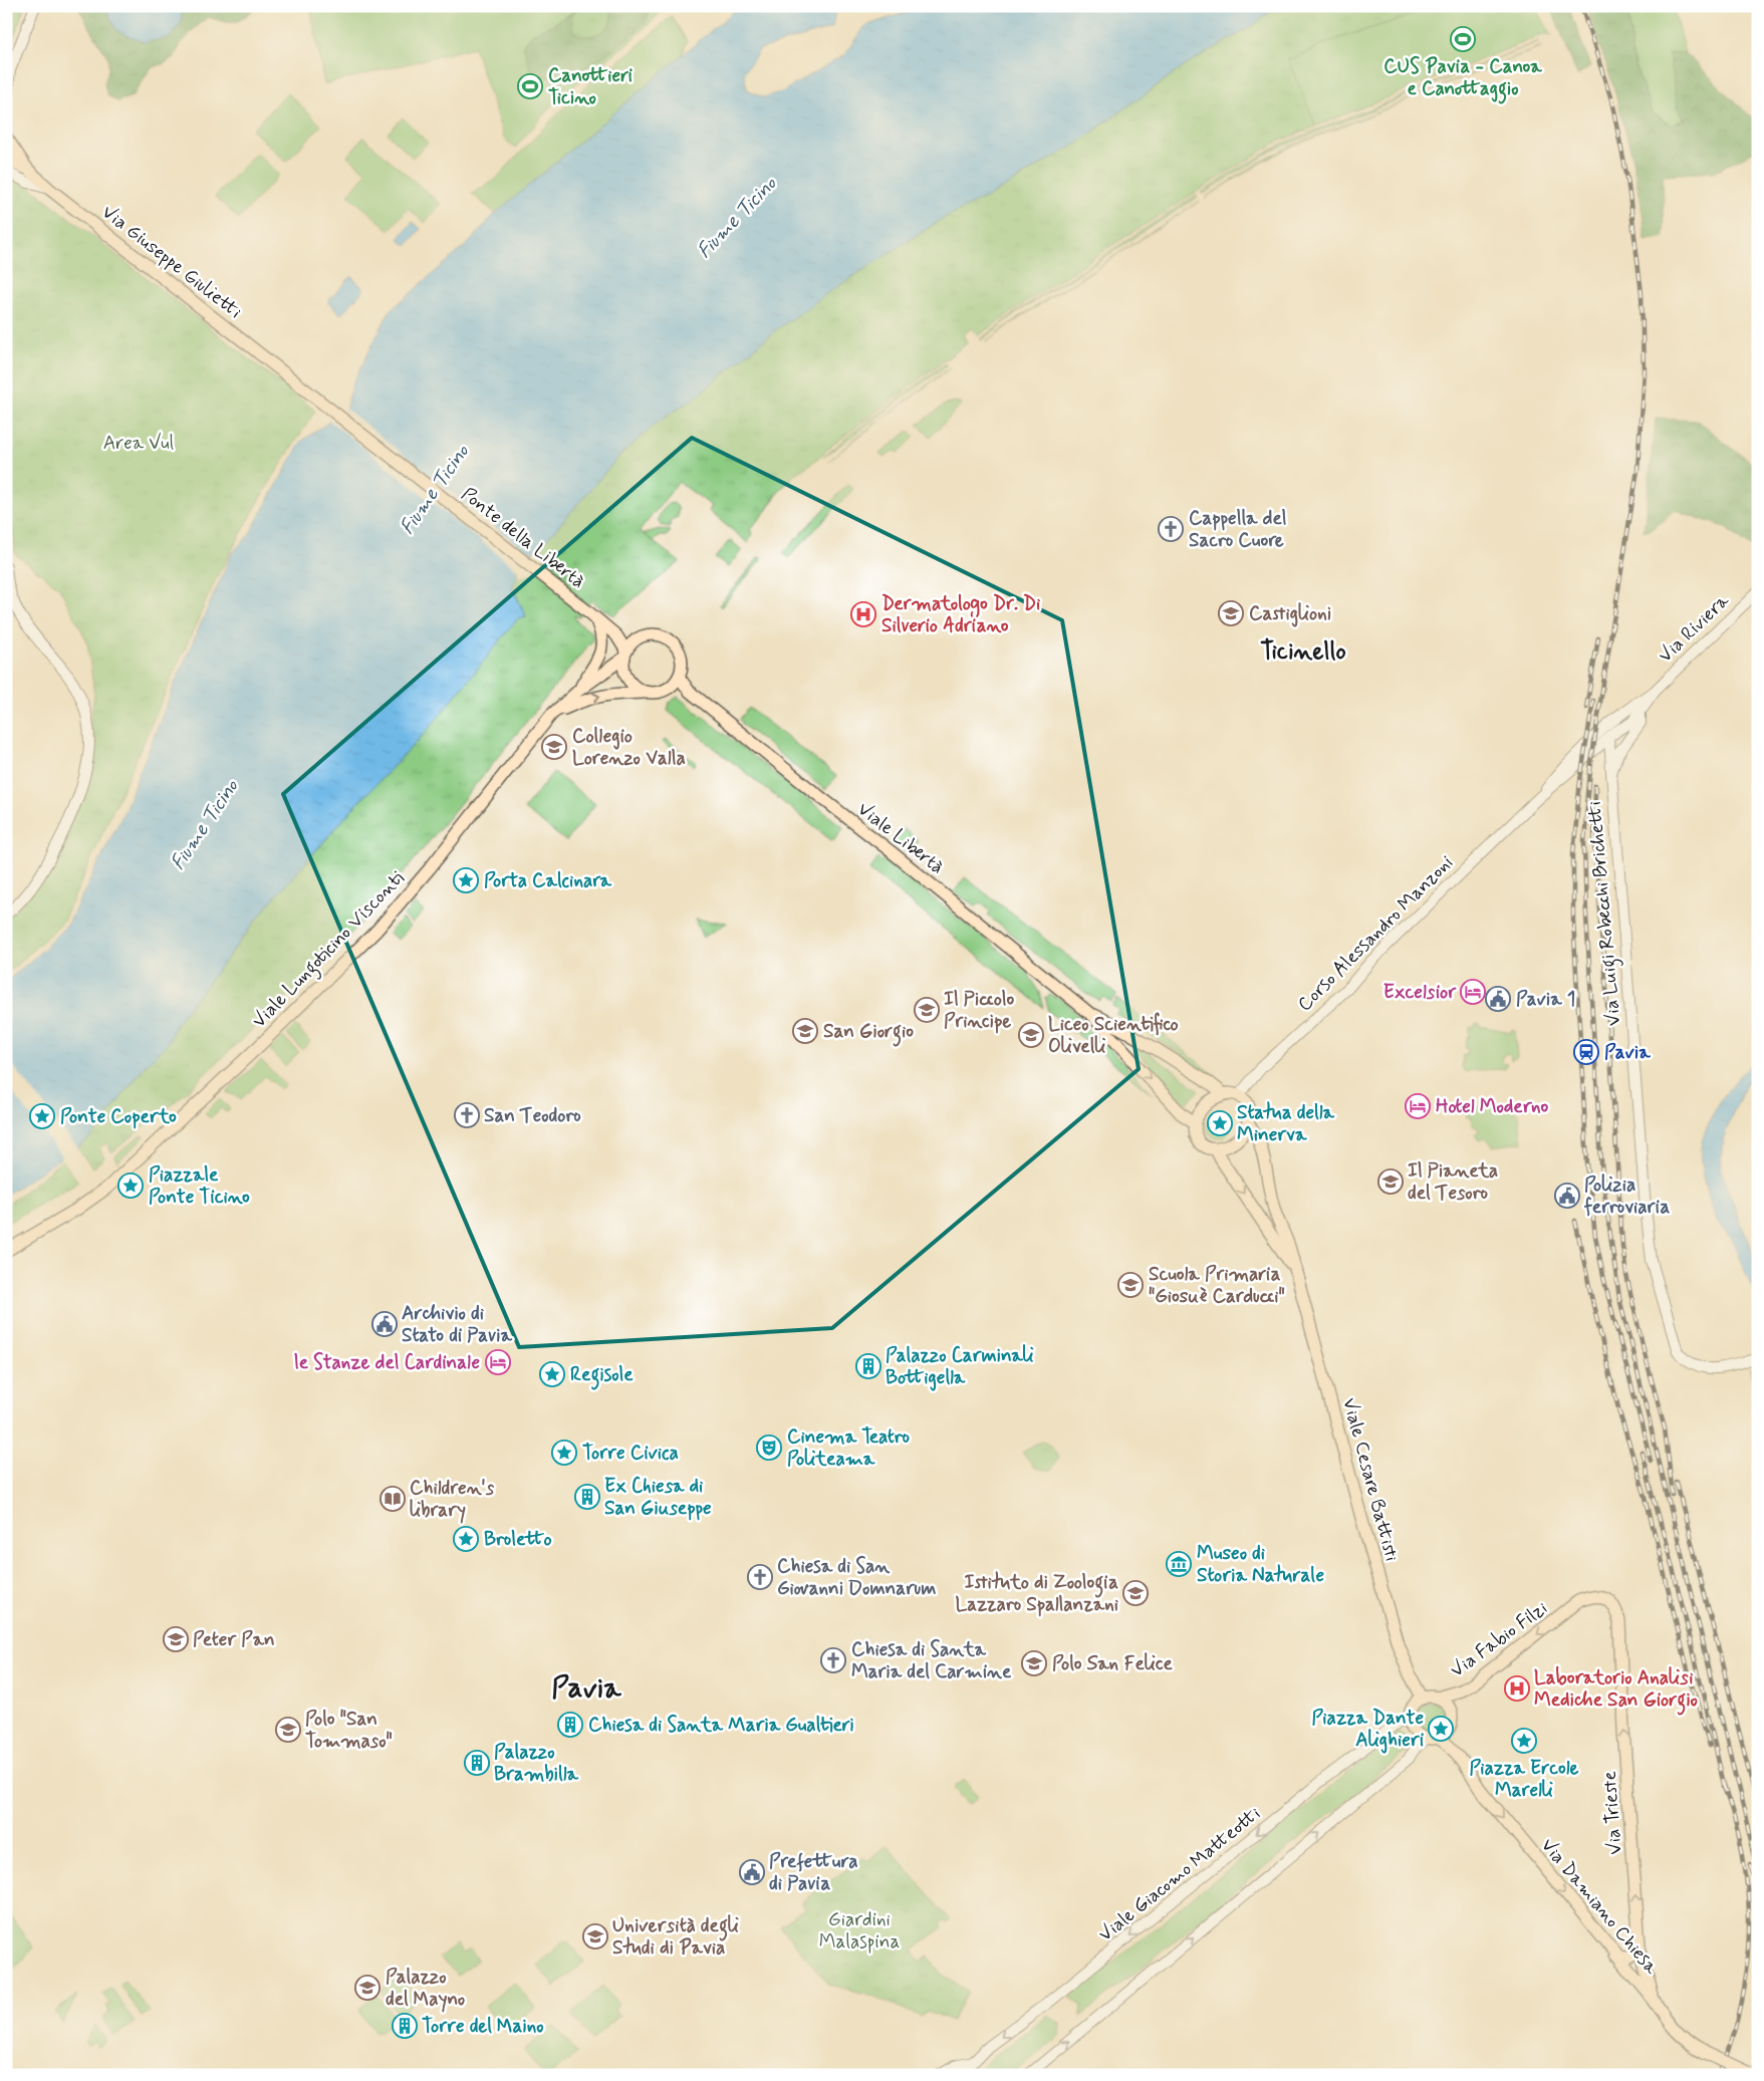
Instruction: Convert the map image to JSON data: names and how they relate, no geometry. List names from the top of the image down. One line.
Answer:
{"streets":{"main road":["Via Giuseppe Giulietti","Ponte della Libertà","Viale Libertà","Viale Lungoticino Visconti","Viale Cesare Battisti","Via Fabio Filzi","Via Trieste","Via Damiano Chiesa"],"street":["Via Riviera","Via Luigi Robecchi Brichetti","Corso Alessandro Manzoni","Viale Giacomo Matteotti"]},"crossings":[["Via Giuseppe Giulietti","Ponte della Libertà"],["Via Riviera","Via Luigi Robecchi Brichetti"],["Via Riviera","Corso Alessandro Manzoni"],["Viale Libertà","Corso Alessandro Manzoni"],["Viale Libertà","Viale Lungoticino Visconti"],["Viale Libertà","Viale Cesare Battisti"],["Via Luigi Robecchi Brichetti","Corso Alessandro Manzoni"],["Corso Alessandro Manzoni","Viale Cesare Battisti"],["Viale Cesare Battisti","Via Fabio Filzi"],["Viale Cesare Battisti","Viale Giacomo Matteotti"],["Viale Cesare Battisti","Via Damiano Chiesa"],["Via Fabio Filzi","Via Trieste"],["Via Fabio Filzi","Viale Giacomo Matteotti"],["Via Fabio Filzi","Via Damiano Chiesa"],["Via Trieste","Via Damiano Chiesa"],["Viale Giacomo Matteotti","Via Damiano Chiesa"]],"one_way":["Via Fabio Filzi","Via Trieste","Via Damiano Chiesa"],"districts":["Ticinello","Pavia"],"water":["Fiume Ticino"],"parks":["Area Vul","Giardini Malaspina"],"places":{"sports":["CUS Pavia - Canoa e Canottaggio","Canottieri Ticino"],"church":["Cappella del Sacro Cuore","San Teodoro","Chiesa di San Giovanni Domnarum","Chiesa di Santa Maria del Carmine"],"school or university":["Castiglioni","Collegio Lorenzo Valla","Il Piccolo Principe","San Giorgio","Liceo Scientifico Olivelli","Il Pianeta del Tesoro","Scuola Primaria \"Giosuè Carducci\"","Istituto di Zoologia Lazzaro Spallanzani","Peter Pan","Polo San Felice","Polo \"San Tommaso\"","Università degli Studi di Pavia","Palazzo del Mayno"],"hospital":["Dermatologo Dr. Di Silverio Adriano","Laboratorio Analisi Mediche San Giorgio"],"place":["Porta Calcinara","Ponte Coperto","Statua della Minerva","Piazzale Ponte Ticino","Regisole","Torre Civica","Broletto","Piazza Dante Alighieri","Piazza Ercole Marelli"],"hotel":["Excelsior","Hotel Moderno","le Stanze del Cardinale"],"public building":["Pavia 1","Polizia ferroviaria","Archivio di Stato di Pavia","Prefettura di Pavia"],"station":["Pavia"],"building":["Palazzo Carminali Bottigella","Ex Chiesa di San Giuseppe","Chiesa di Santa Maria Gualtieri","Palazzo Brambilla","Torre del Maino"],"theatre":["Cinema Teatro Politeama"],"library":["Children's library"],"museum":["Museo di Storia Naturale"]}}
